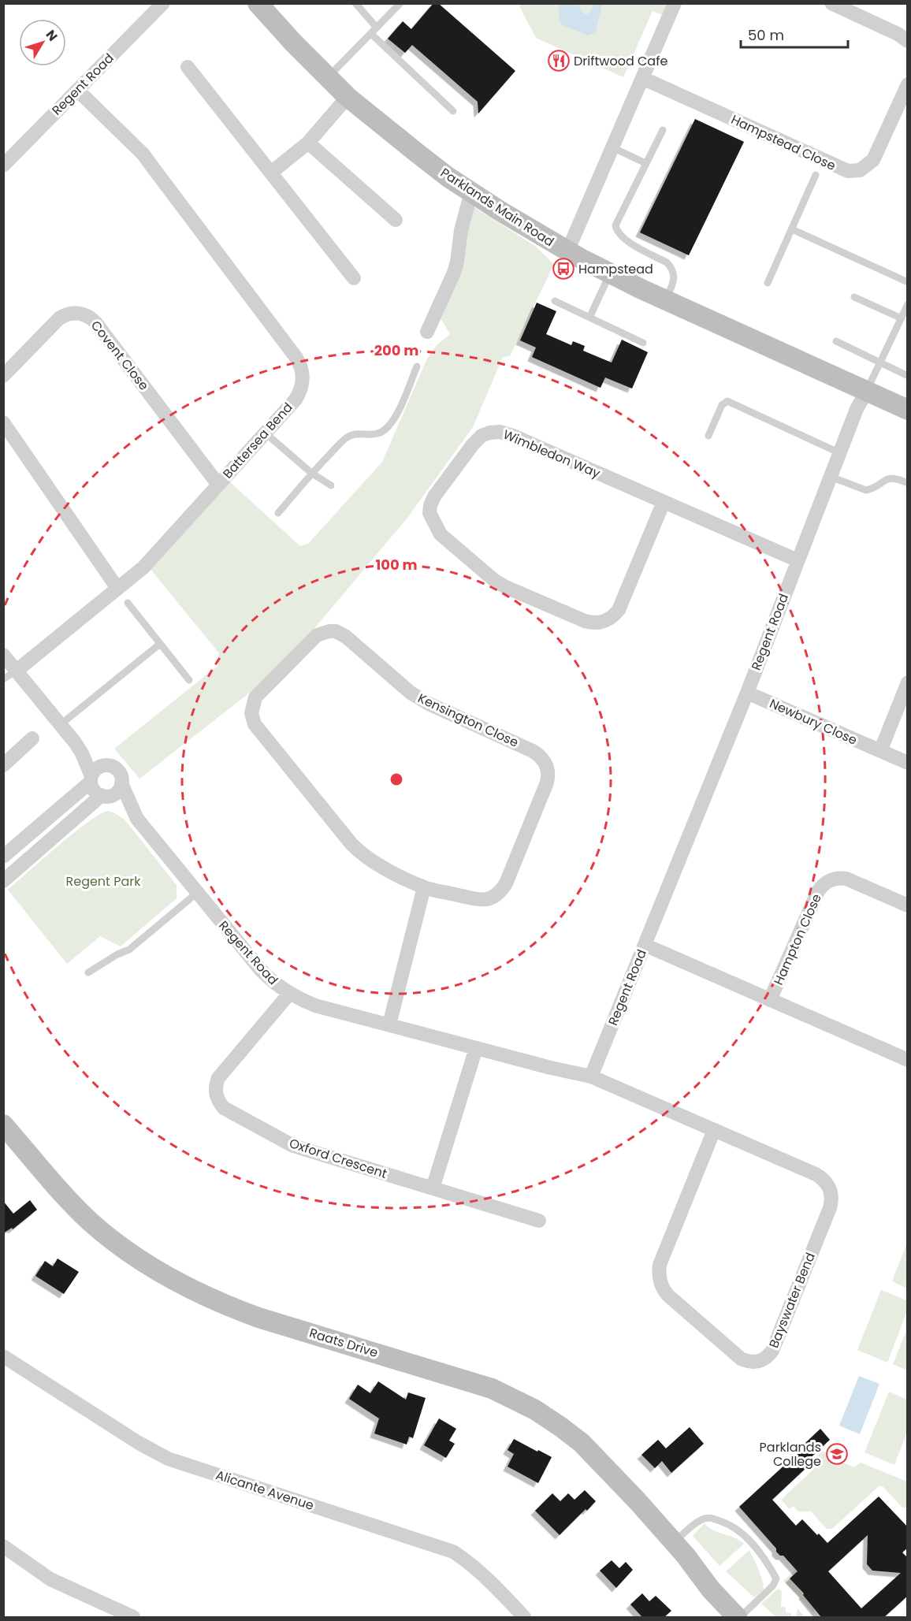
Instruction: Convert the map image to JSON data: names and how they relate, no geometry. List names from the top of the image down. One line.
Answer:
{"streets":{"street":["Regent Road","Hampstead Close","Parklands Main Road","Covent Close","Battersea Bend","Wimbledon Way","Kensington Close","Newbury Close","Hampton Close","Oxford Crescent","Bayswater Bend","Raats Drive","Alicante Avenue"]},"crossings":[["Regent Road","Parklands Main Road"],["Regent Road","Battersea Bend"],["Regent Road","Wimbledon Way"],["Regent Road","Newbury Close"],["Regent Road","Hampton Close"],["Regent Road","Oxford Crescent"],["Regent Road","Bayswater Bend"],["Covent Close","Battersea Bend"]],"parks":["Regent Park"],"places":{"restaurant":["Driftwood Cafe"],"bus stop":["Hampstead"],"school or university":["Parklands College"]},"scale_bar":"50 m","north":"top right","rings":["200 m","100 m"]}
